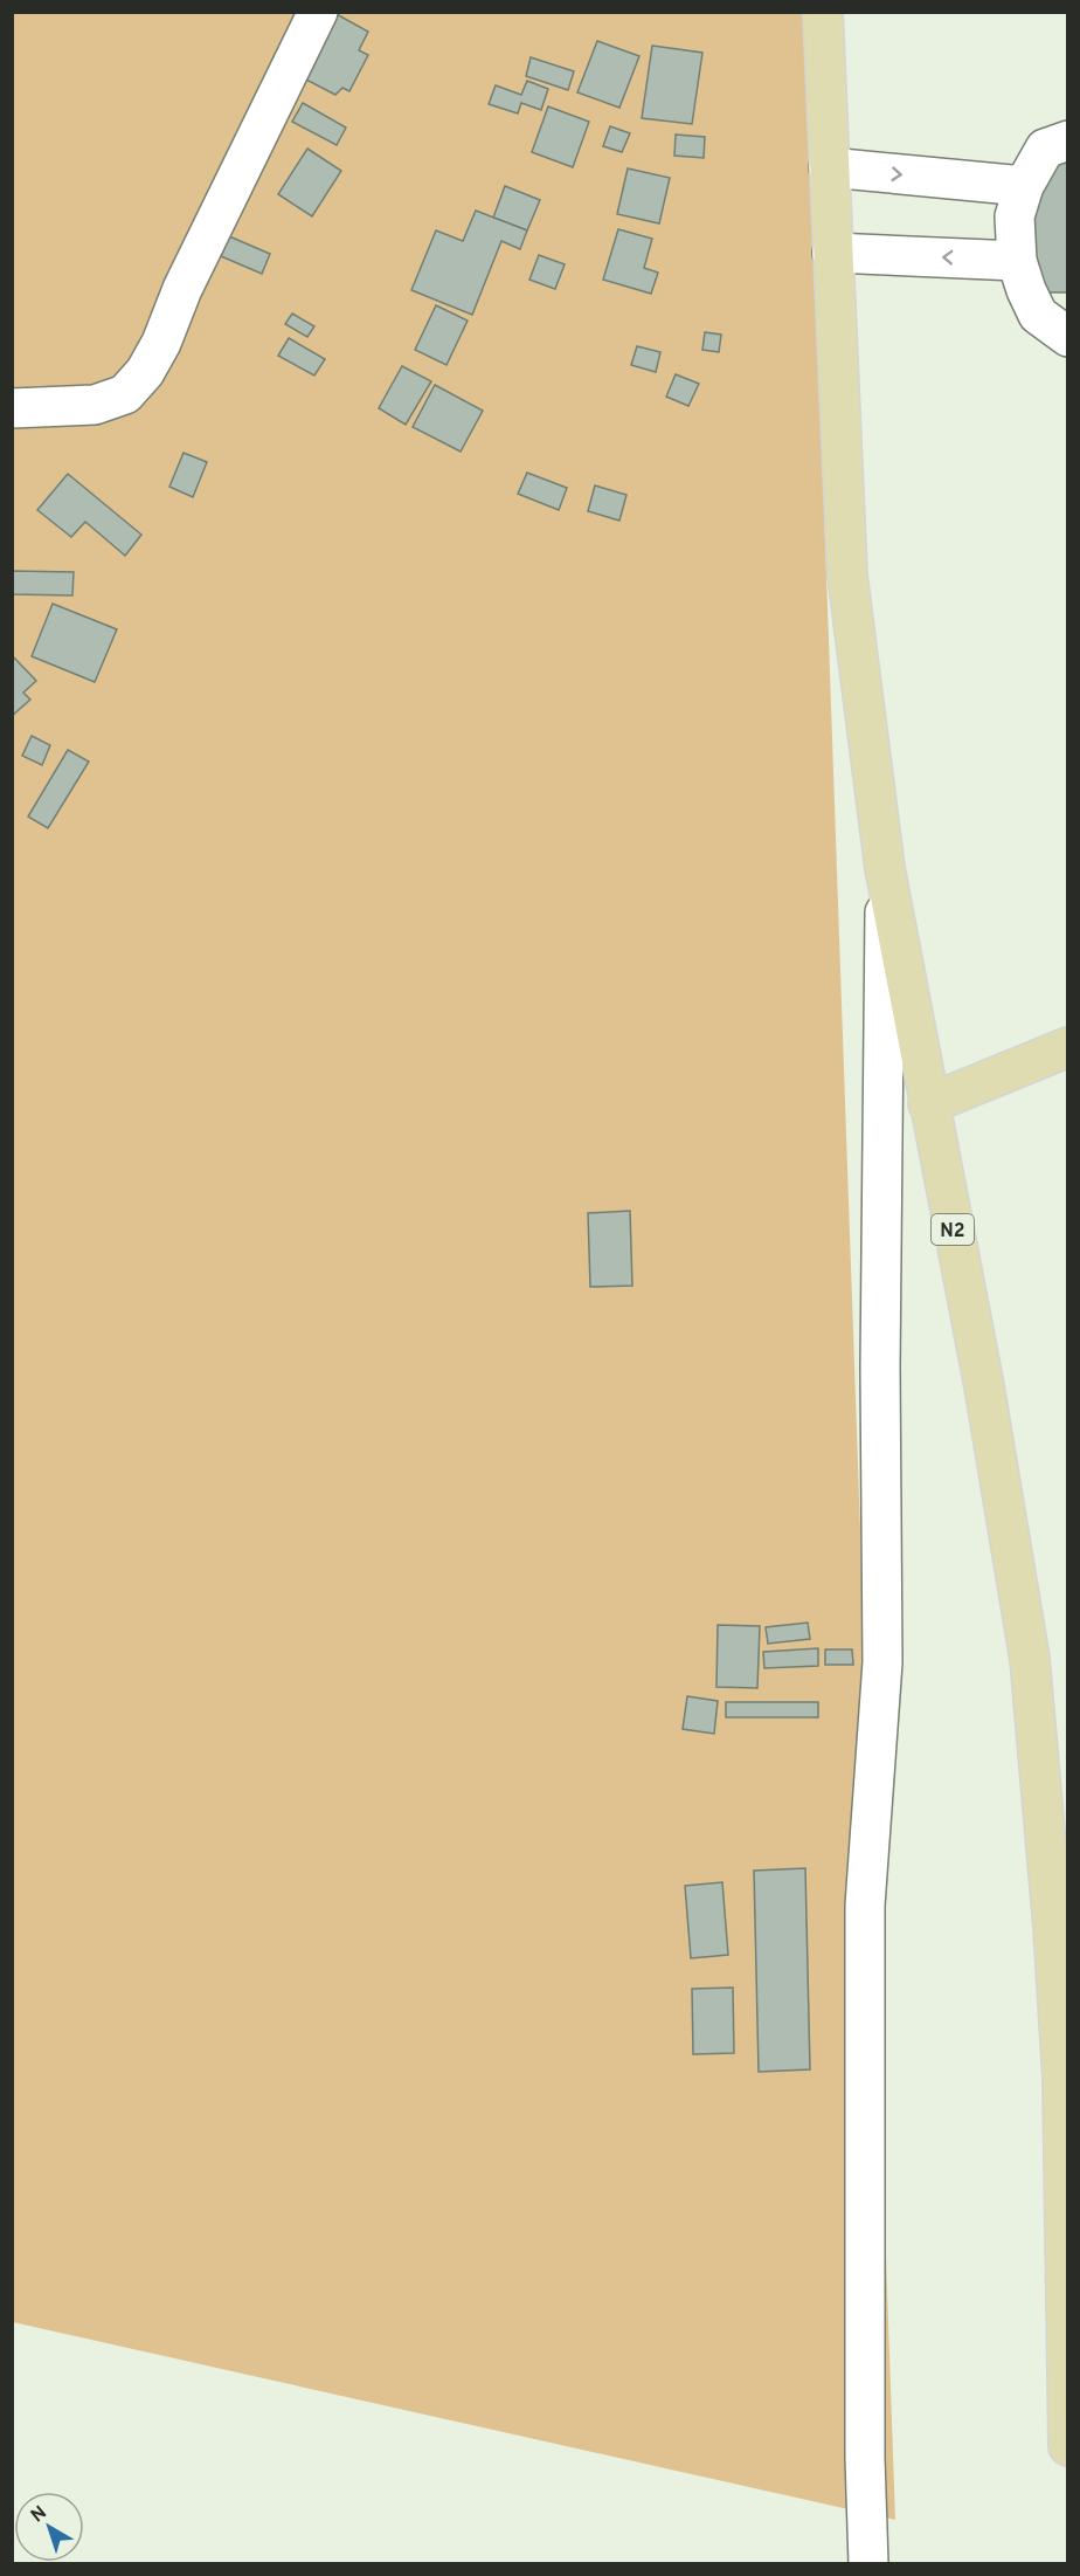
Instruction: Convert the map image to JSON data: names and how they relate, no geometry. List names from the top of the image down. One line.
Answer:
{"streets":{"main road":["N2"]},"north":"top left"}
